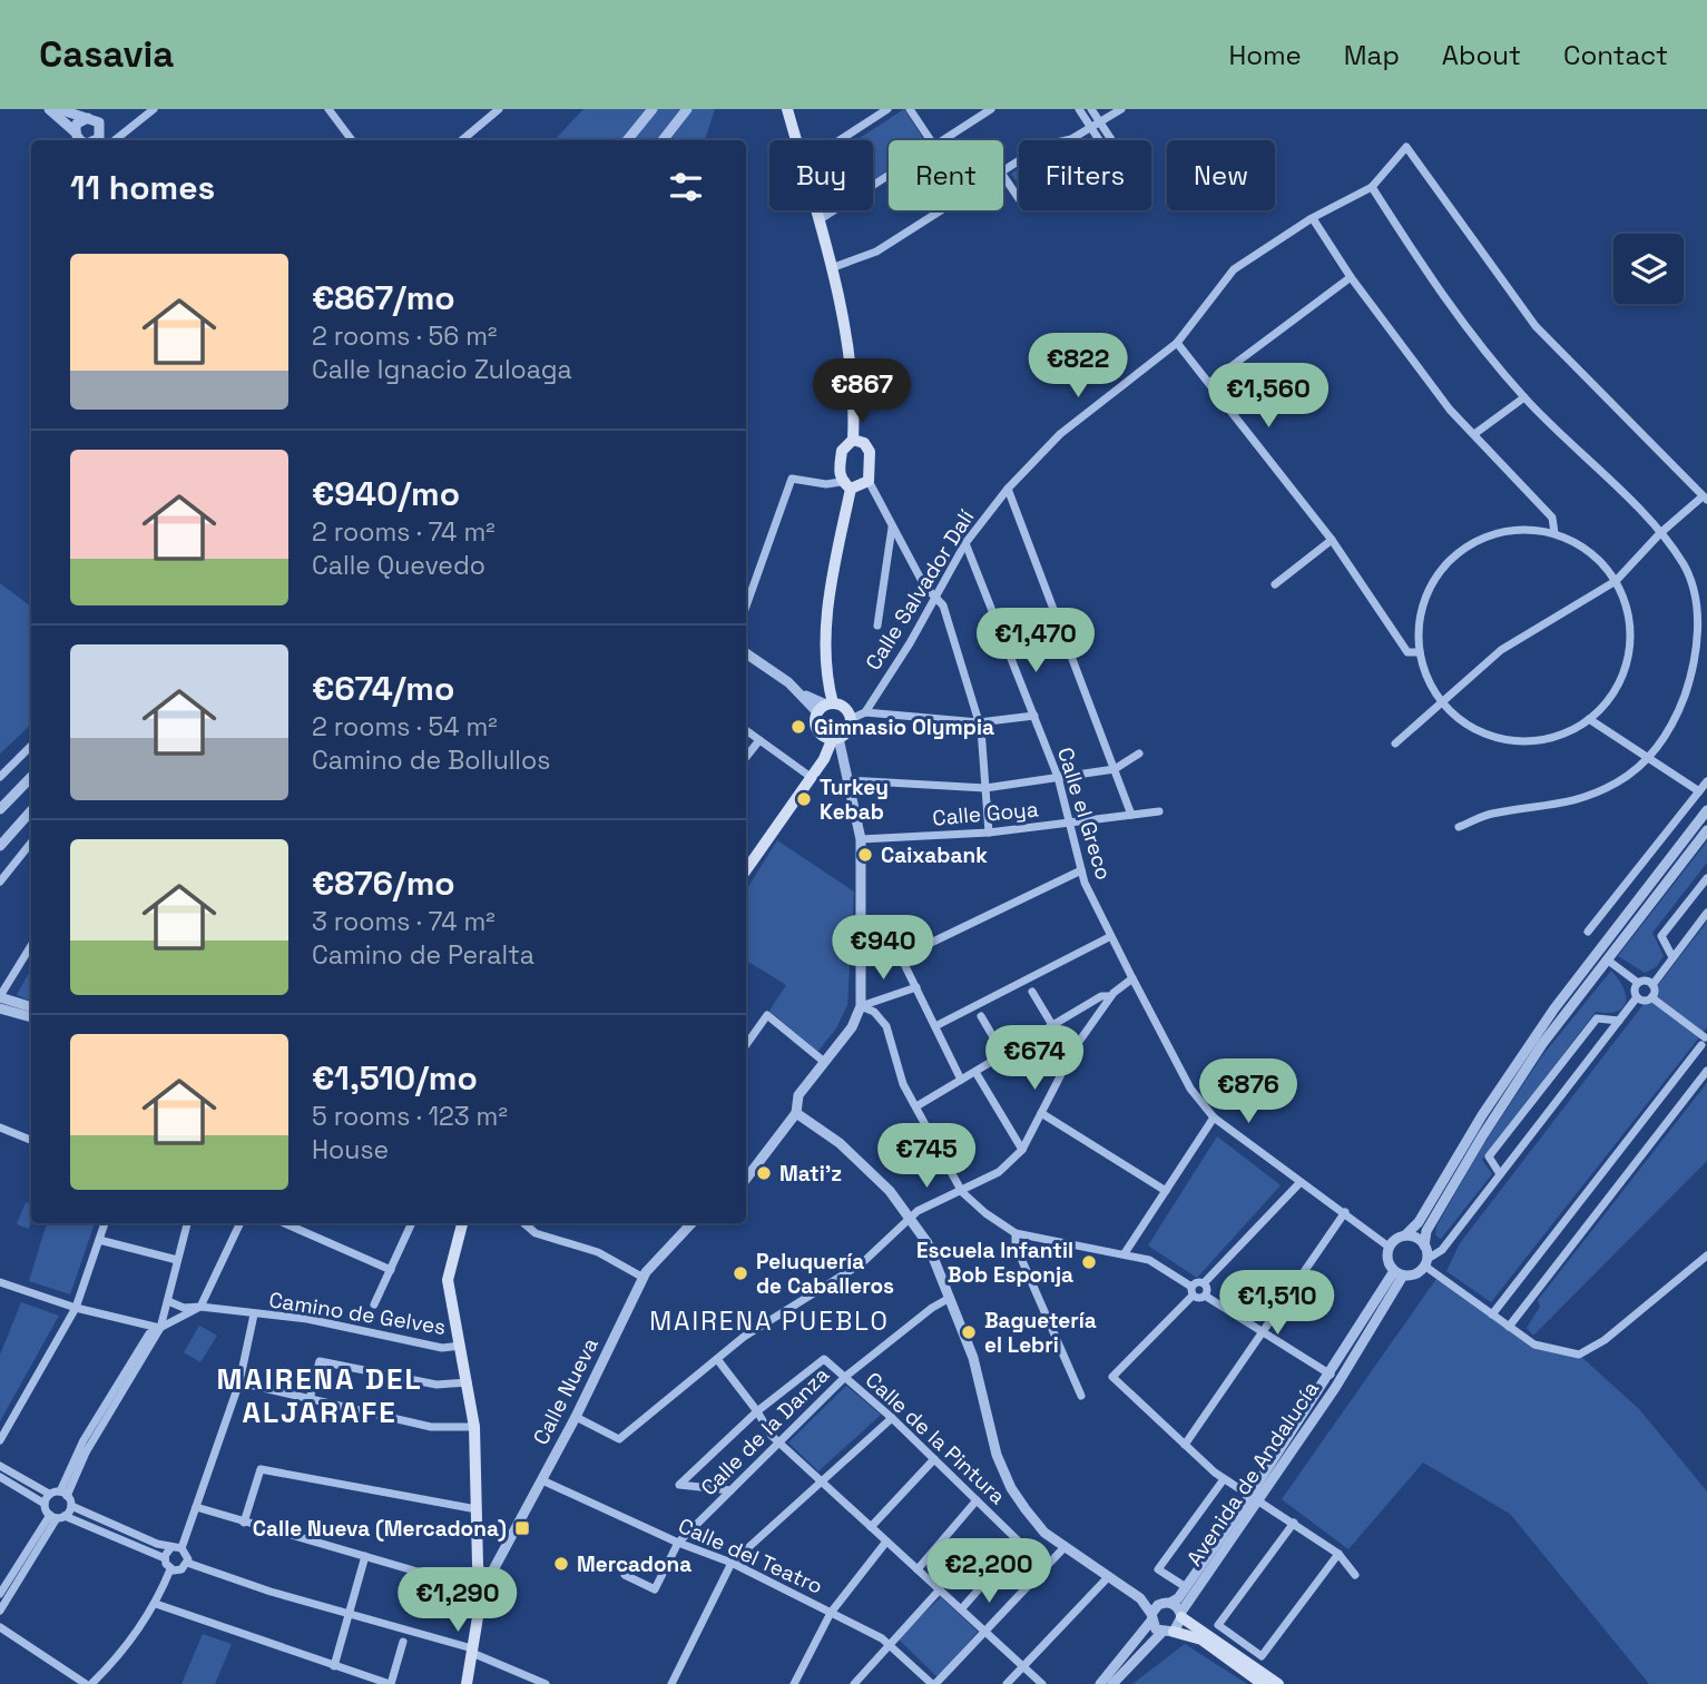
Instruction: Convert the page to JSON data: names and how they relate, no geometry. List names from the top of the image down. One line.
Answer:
{"streets":{"street":["Calle Salvador Dalí","Calle Goya","Calle el Greco","Camino de Gelves","Calle Nueva","Calle de la Danza","Calle de la Pintura","Avenida de Andalucía","Calle del Teatro"]},"crossings":[["Calle Salvador Dalí","Calle el Greco"],["Calle Goya","Calle el Greco"],["Calle el Greco","Avenida de Andalucía"],["Calle Nueva","Calle del Teatro"],["Calle de la Danza","Calle de la Pintura"],["Calle de la Danza","Calle del Teatro"]],"districts":["MAIRENA PUEBLO","MAIRENA DEL ALJARAFE"],"places":{"other":["Gimnasio Olympia","Turkey Kebab","Caixabank","Mati'z","Escuela Infantil Bob Esponja","Peluquería de Caballeros","Baguetería el Lebri","Mercadona"],"transit":["Calle Nueva (Mercadona)"]},"page":{"header":"Casavia","nav":["Home","Map","About","Contact"],"chip":["Buy","Rent","Filters","New"],"heading":"11 homes","list":[{"name":"€867/mo","note":"2 rooms · 56 m² · Calle Ignacio Zuloaga"},{"name":"€940/mo","note":"2 rooms · 74 m² · Calle Quevedo"},{"name":"€674/mo","note":"2 rooms · 54 m² · Camino de Bollullos"},{"name":"€876/mo","note":"3 rooms · 74 m² · Camino de Peralta"},{"name":"€1,510/mo","note":"5 rooms · 123 m² · House"}],"price":["€822","€867","€1,560","€1,470","€940","€674","€876","€745","€1,510","€2,200","€1,290"]}}
